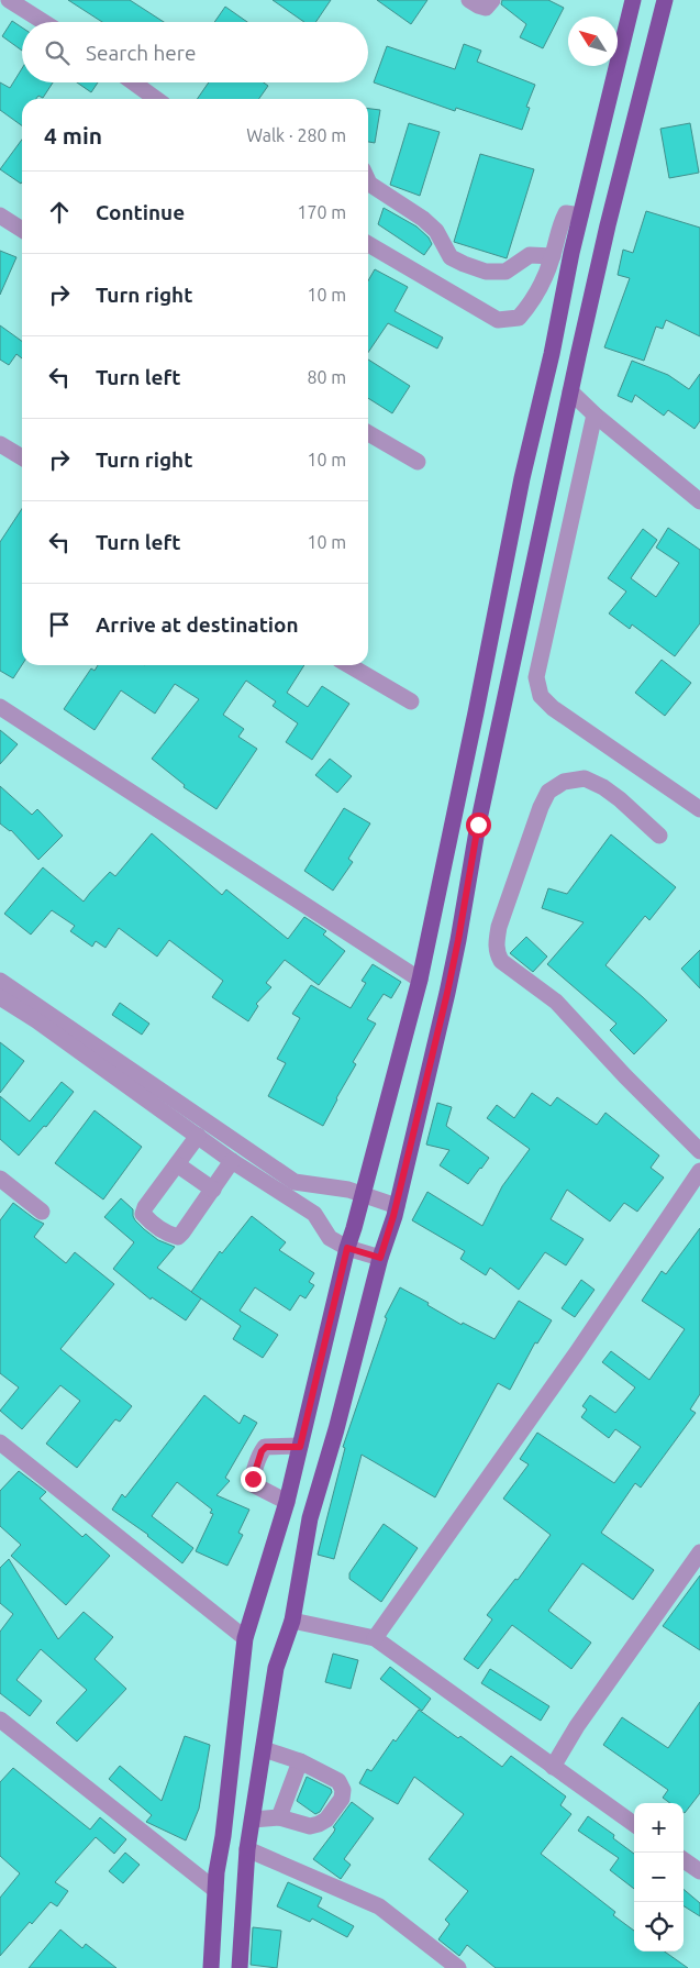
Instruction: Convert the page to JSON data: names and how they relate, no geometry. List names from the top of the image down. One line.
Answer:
{"north":"top left","page":{"search":"Search here","heading":["4 min","Walk · 280 m"],"list":[["Continue","170 m"],["Turn right","10 m"],["Turn left","80 m"],["Turn right","10 m"],["Turn left","10 m"],"Arrive at destination"],"map_buttons":["+","−"]}}
